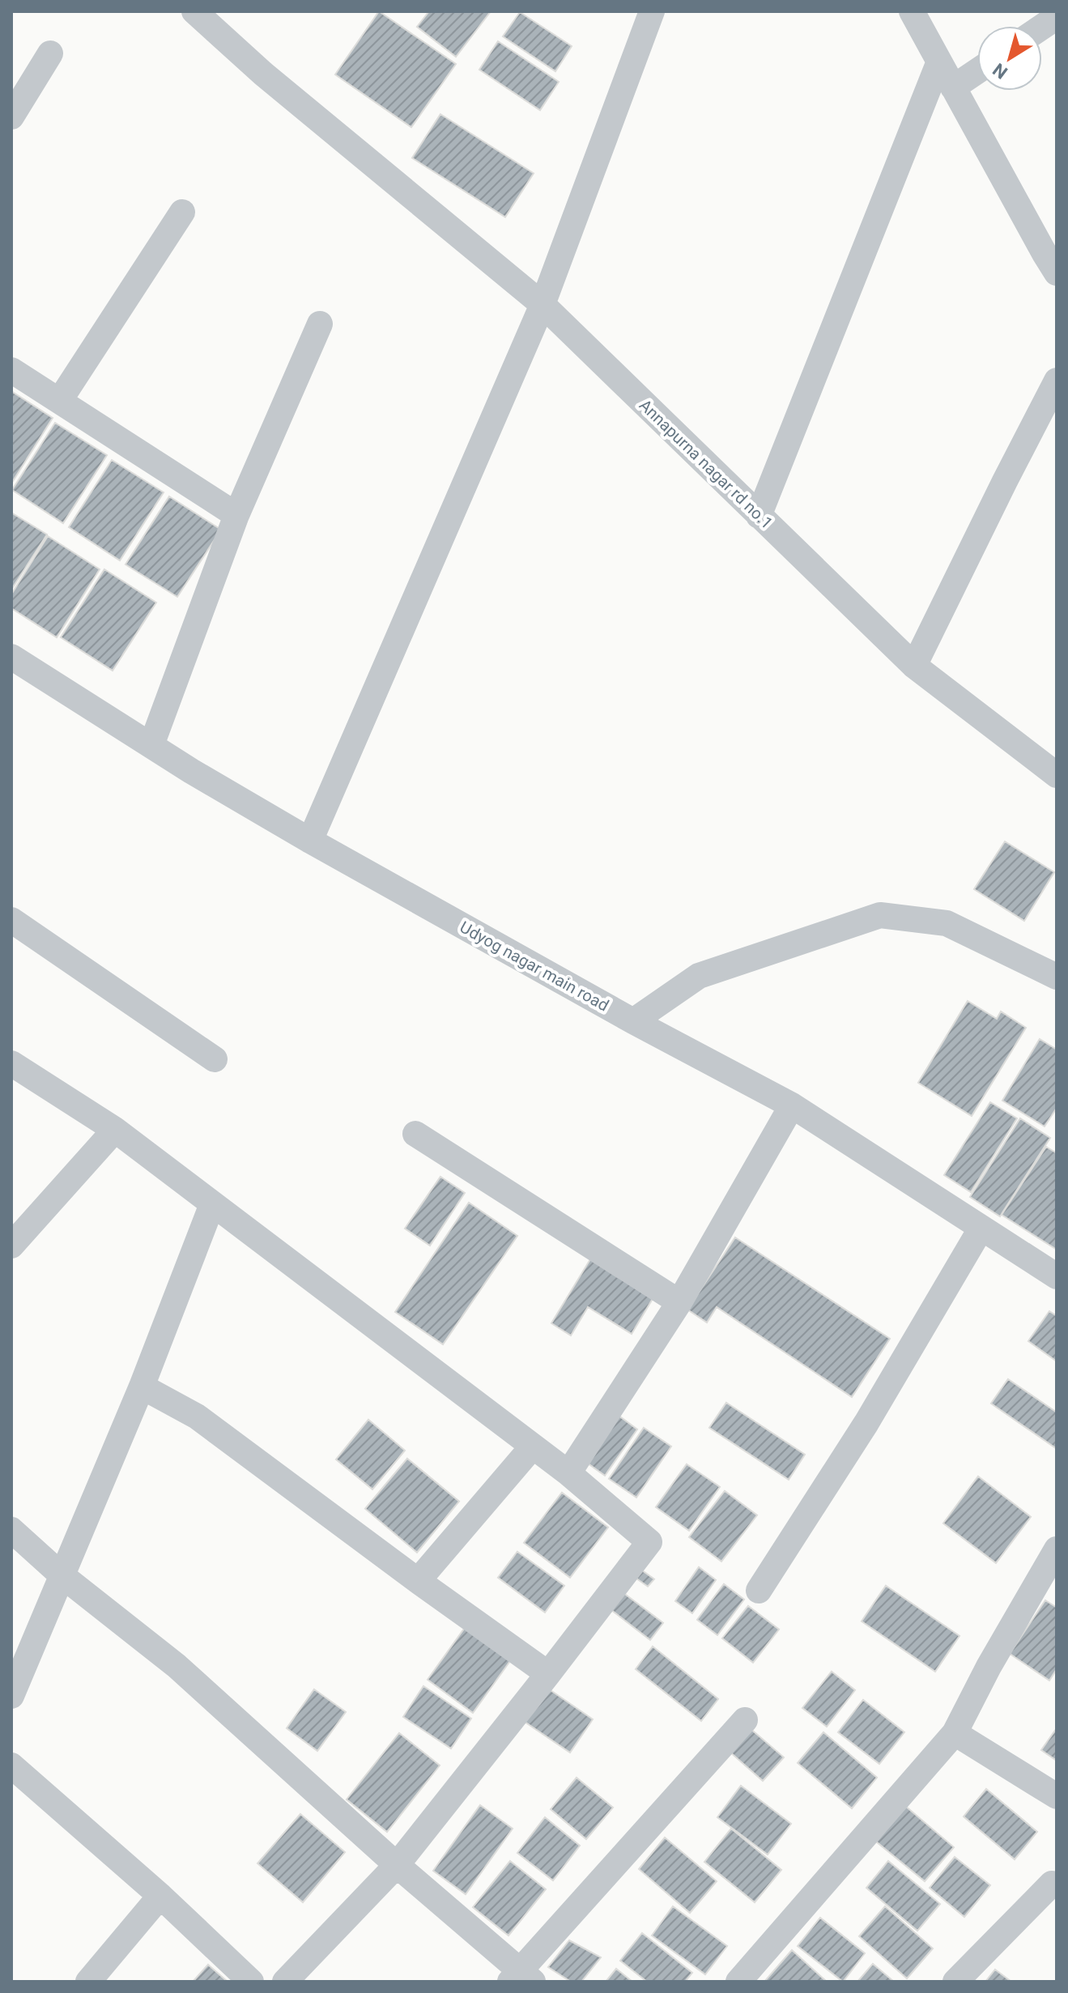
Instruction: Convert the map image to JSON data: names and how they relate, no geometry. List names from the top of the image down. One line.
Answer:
{"streets":{"street":["Annapurna nagar rd no.1","Udyog nagar main road"]},"north":"bottom left"}
